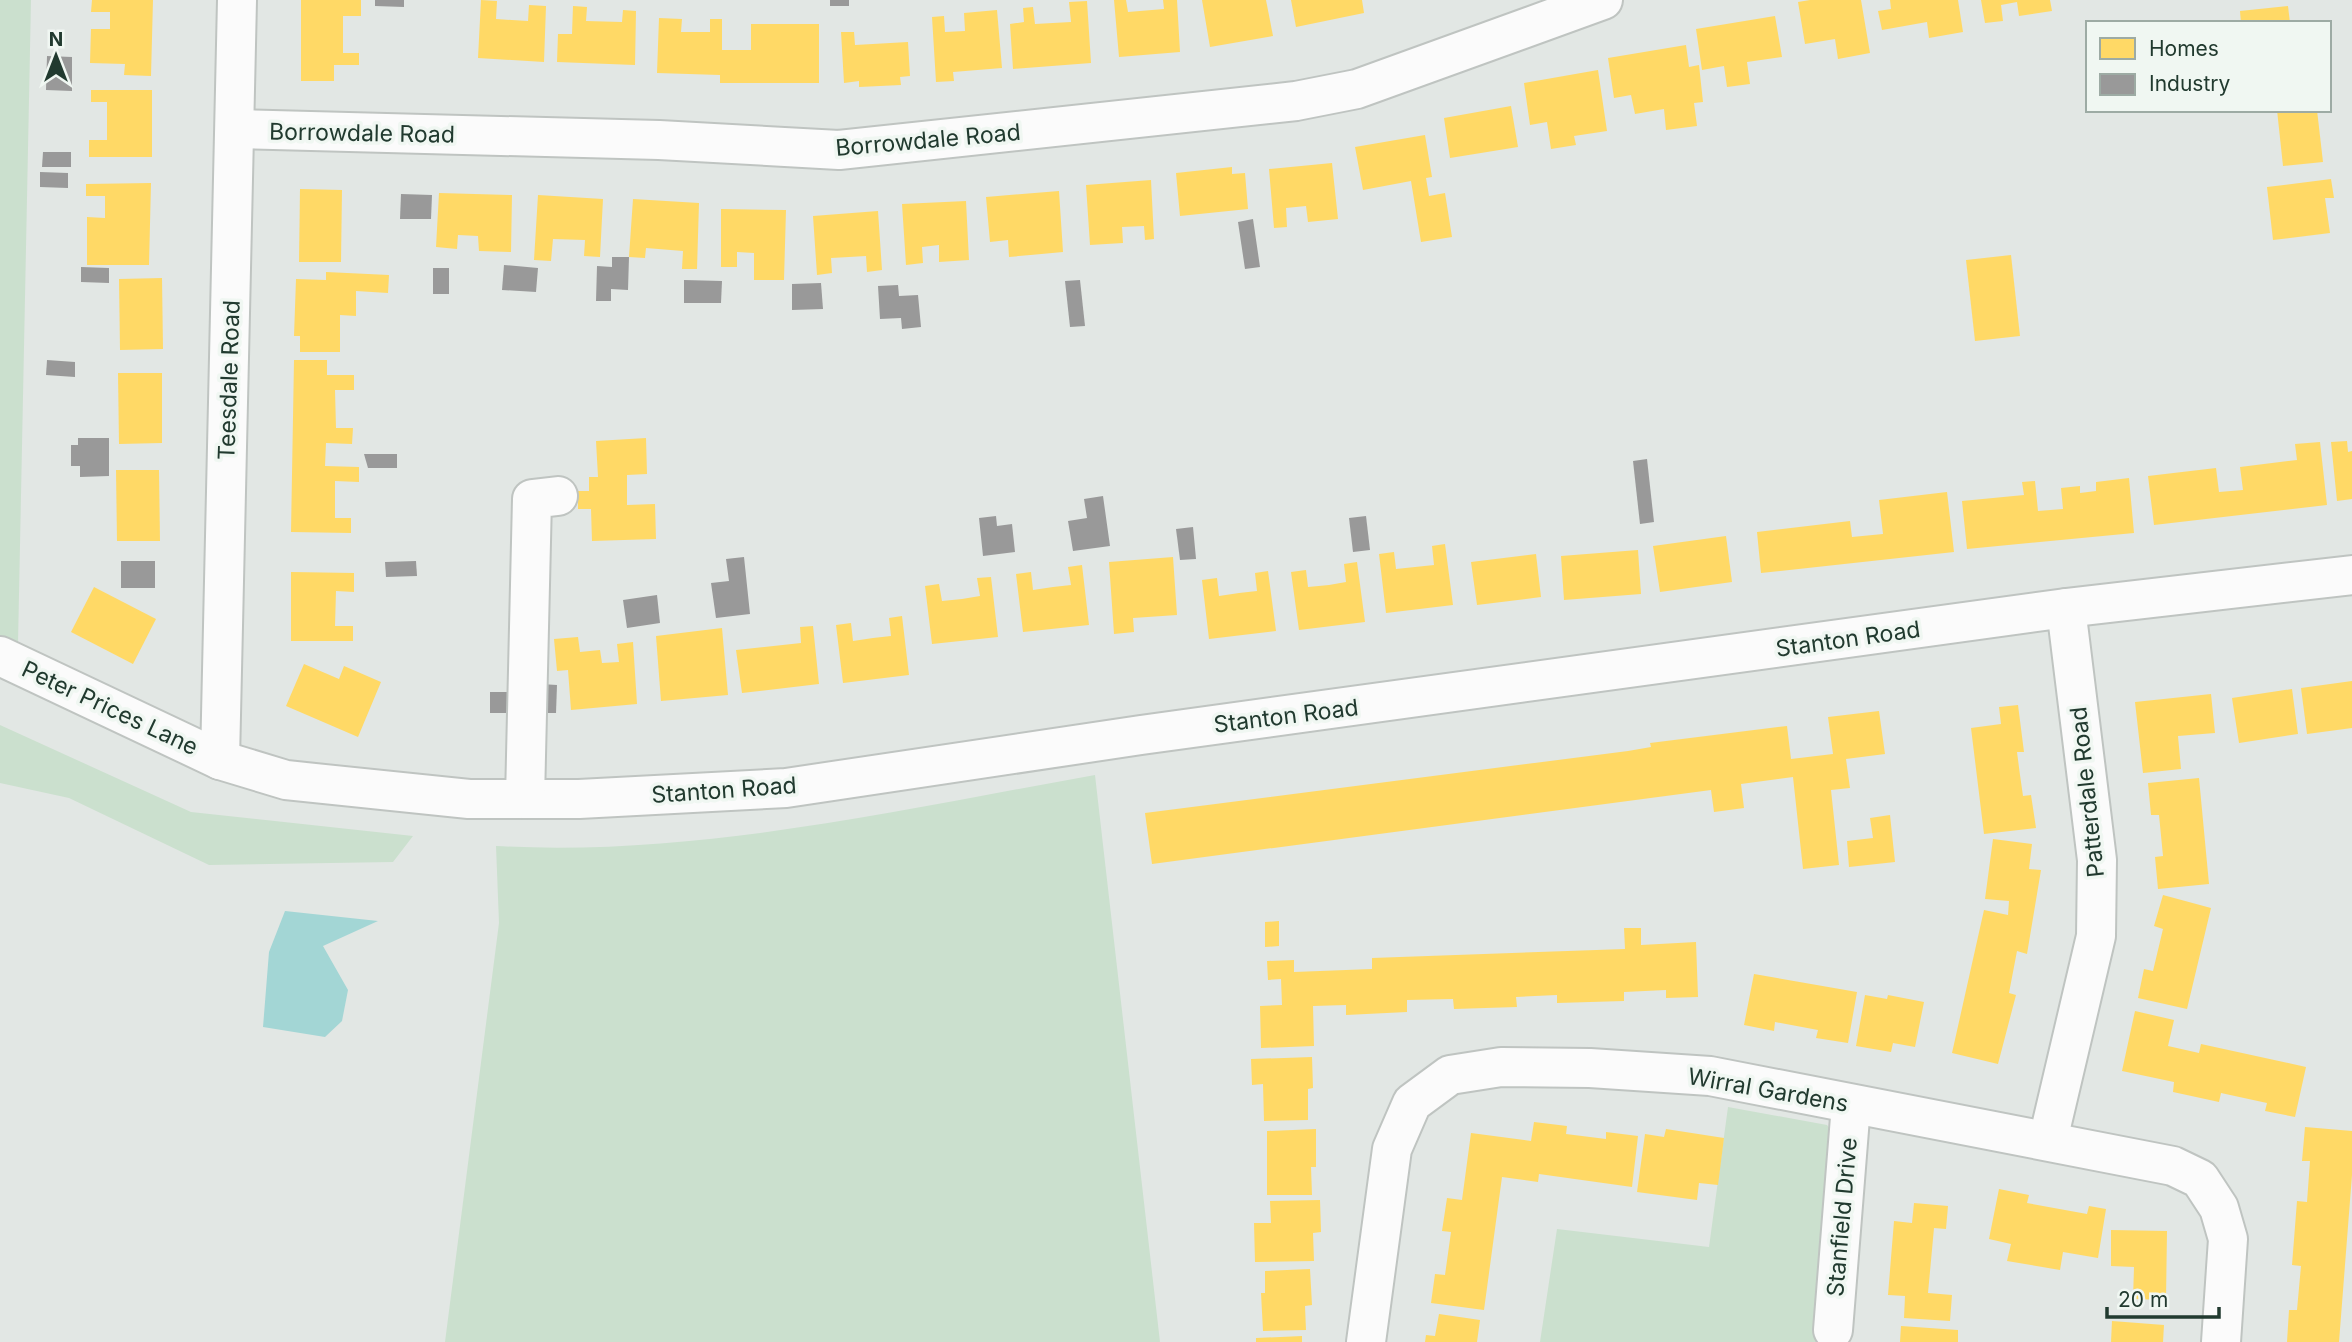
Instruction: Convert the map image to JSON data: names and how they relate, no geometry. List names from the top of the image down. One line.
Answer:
{"streets":{"street":["Borrowdale Road","Teesdale Road","Stanton Road","Peter Prices Lane","Patterdale Road","Wirral Gardens","Stanfield Drive"]},"crossings":[["Borrowdale Road","Teesdale Road"],["Teesdale Road","Stanton Road"],["Teesdale Road","Peter Prices Lane"],["Stanton Road","Peter Prices Lane"],["Stanton Road","Patterdale Road"],["Patterdale Road","Wirral Gardens"],["Wirral Gardens","Stanfield Drive"]],"legend":["Homes","Industry"],"scale_bar":"20 m","north":"top"}
